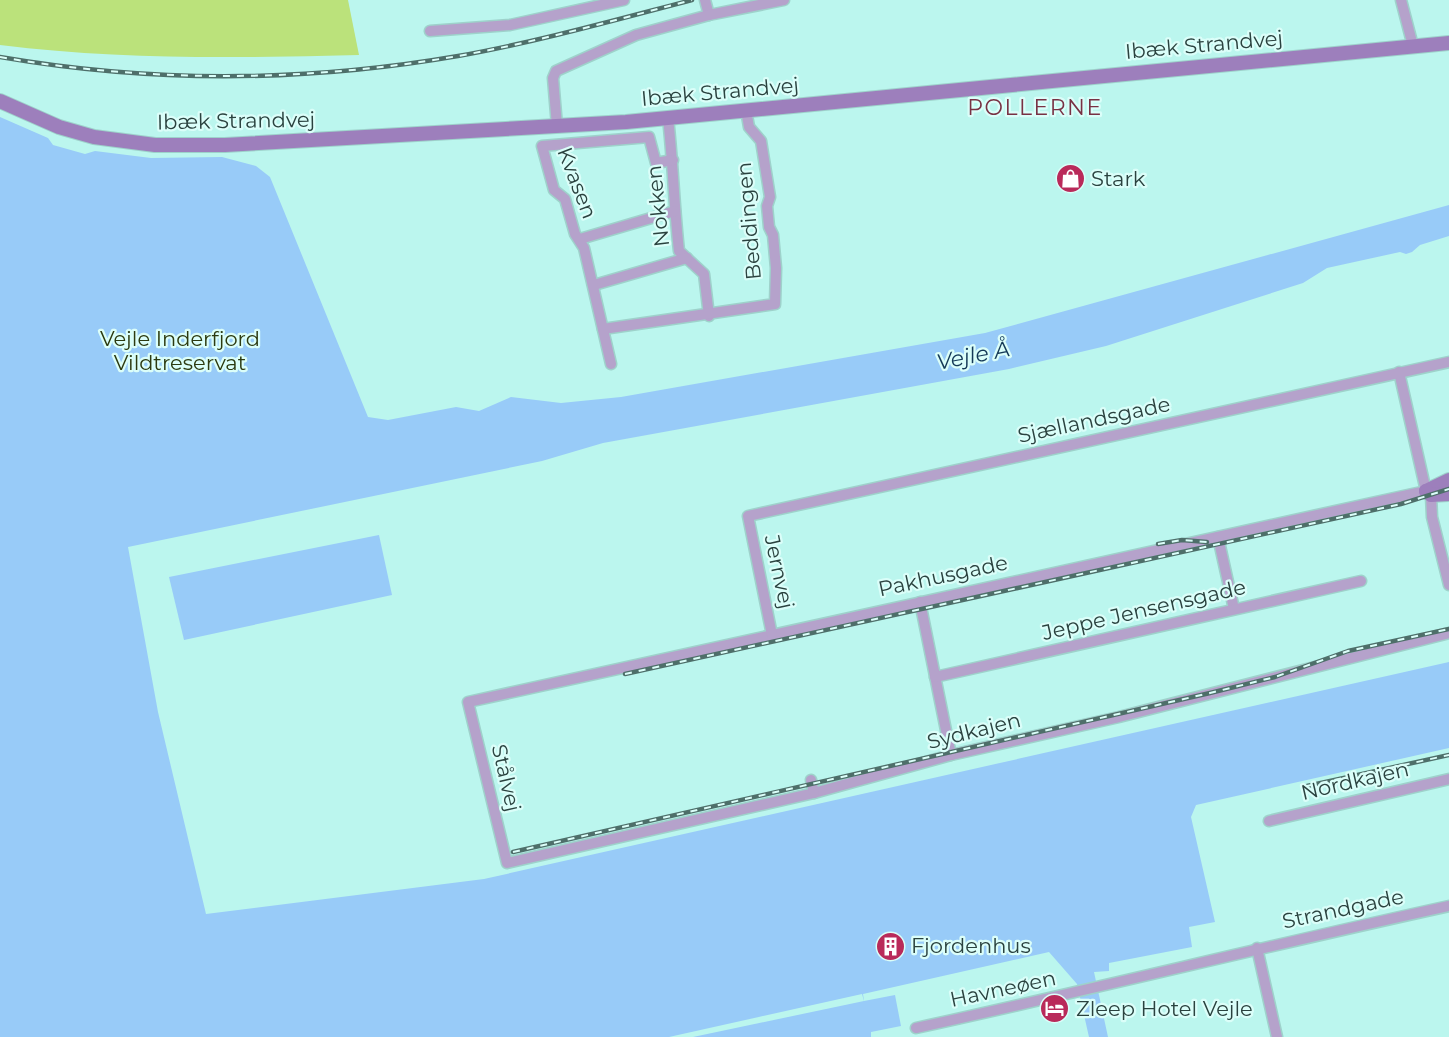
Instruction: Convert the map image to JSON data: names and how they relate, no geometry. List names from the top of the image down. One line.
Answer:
{"streets":{"street":["Ibæk Strandvej","Kvasen","Nokken","Beddingen","Sjællandsgade","Jernvej","Pakhusgade","Jeppe Jensensgade","Sydkajen","Stålvej","Nordkajen","Strandgade","Havneøen"]},"crossings":[["Ibæk Strandvej","Nokken"],["Ibæk Strandvej","Beddingen"],["Kvasen","Nokken"],["Kvasen","Beddingen"],["Nokken","Beddingen"],["Sjællandsgade","Jernvej"],["Jernvej","Pakhusgade"],["Pakhusgade","Stålvej"],["Sydkajen","Stålvej"],["Strandgade","Havneøen"]],"districts":["POLLERNE"],"water":["Vejle Å"],"parks":["Vejle Inderfjord Vildtreservat"],"places":{"shop":["Stark"],"building":["Fjordenhus"],"hotel":["Zleep Hotel Vejle"]}}
